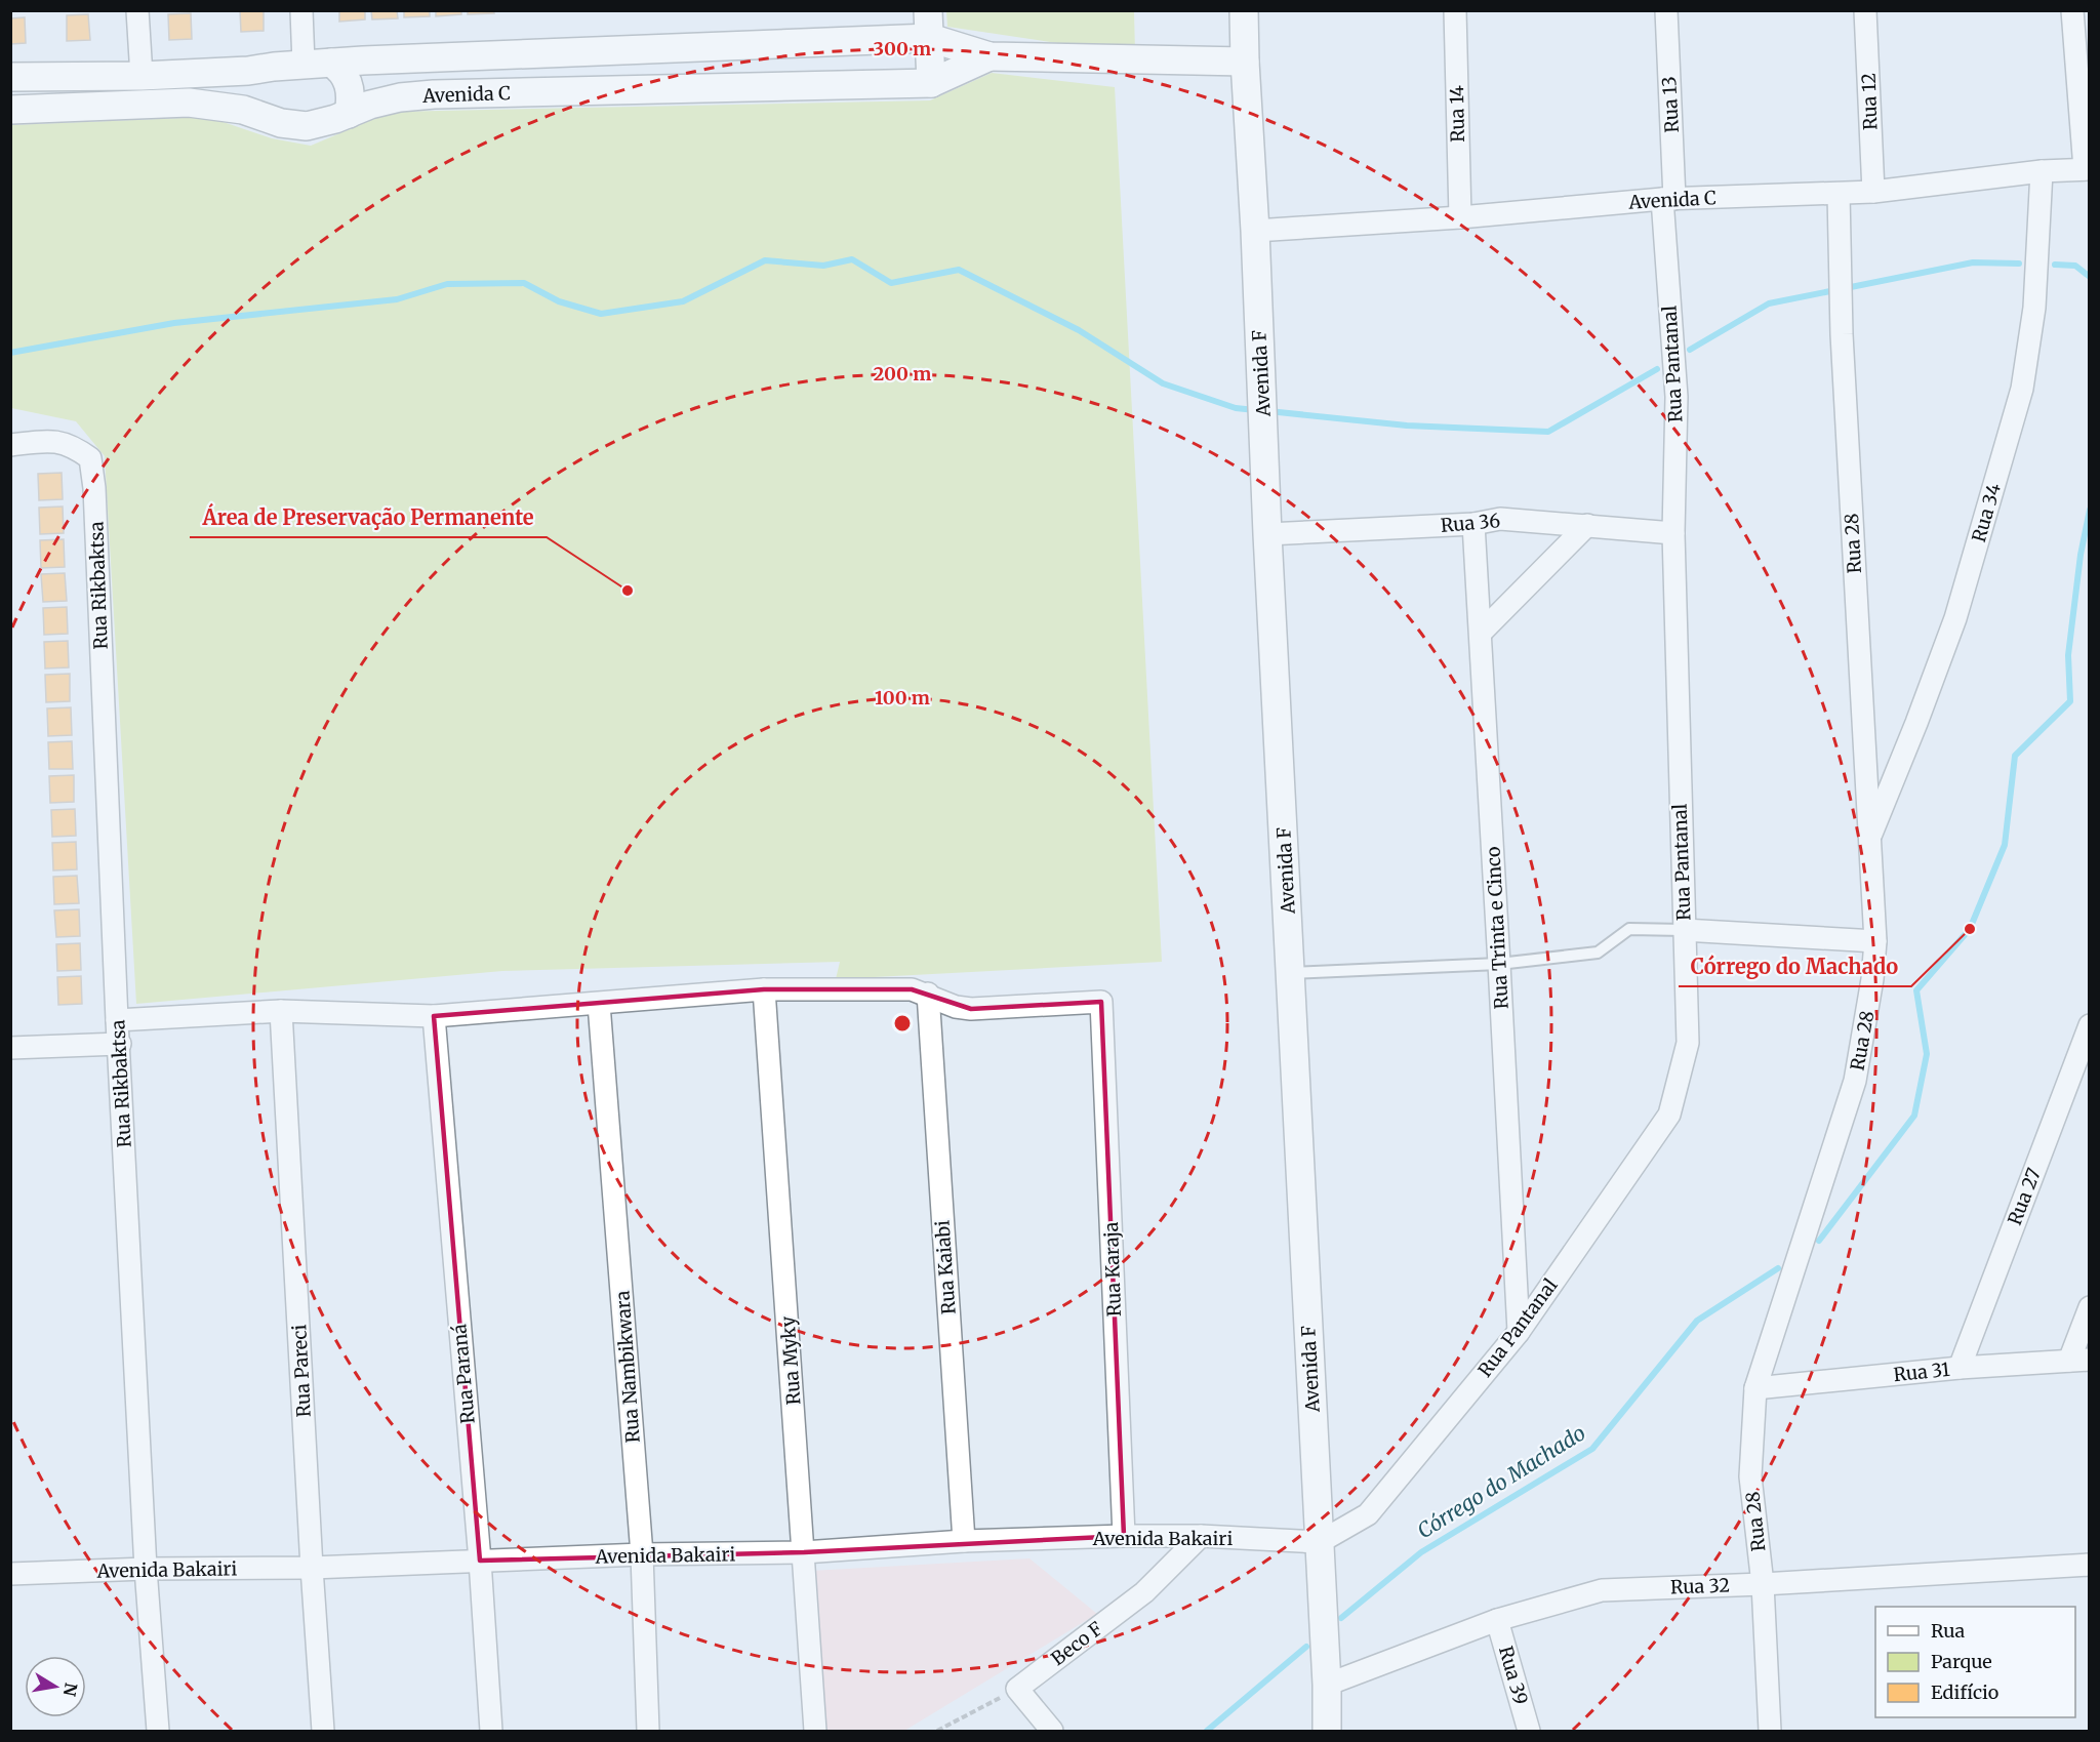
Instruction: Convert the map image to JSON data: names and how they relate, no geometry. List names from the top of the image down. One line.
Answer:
{"streets":{"street":["Avenida C","Rua 12","Rua 13","Rua 14","Rua Pantanal","Avenida F","Rua 34","Rua 36","Rua 28","Rua Rikbaktsa","Rua Trinta e Cinco","Rua 27","Rua Kaiabi","Rua Karaja","Rua Myky","Rua Nambikwara","Rua Pareci","Rua 31","Rua Paraná","Avenida Bakairi","Rua 32","Beco F","Rua 39"]},"crossings":[["Avenida C","Rua 12"],["Avenida C","Rua 13"],["Avenida C","Rua 14"],["Avenida C","Rua Pantanal"],["Avenida C","Avenida F"],["Avenida C","Rua 34"],["Avenida C","Rua 28"],["Rua 13","Rua Pantanal"],["Rua Pantanal","Avenida F"],["Rua Pantanal","Rua 36"],["Rua Pantanal","Rua Trinta e Cinco"],["Rua Pantanal","Avenida Bakairi"],["Avenida F","Rua 36"],["Avenida F","Avenida Bakairi"],["Avenida F","Rua 32"],["Rua 34","Rua 28"],["Rua 36","Rua Trinta e Cinco"],["Rua 28","Rua 31"],["Rua 28","Rua 32"],["Rua Rikbaktsa","Avenida Bakairi"],["Rua 27","Rua 31"],["Rua Kaiabi","Rua Karaja"],["Rua Kaiabi","Avenida Bakairi"],["Rua Karaja","Avenida Bakairi"],["Rua Myky","Avenida Bakairi"],["Rua Nambikwara","Avenida Bakairi"],["Rua Pareci","Avenida Bakairi"],["Rua Paraná","Avenida Bakairi"],["Avenida Bakairi","Beco F"],["Rua 32","Rua 39"]],"water":["Córrego do Machado"],"places":["Área de Preservação Permanente","Córrego do Machado"],"legend":["Rua","Parque","Edifício"],"north":"right","rings":["300 m","200 m","100 m"]}
